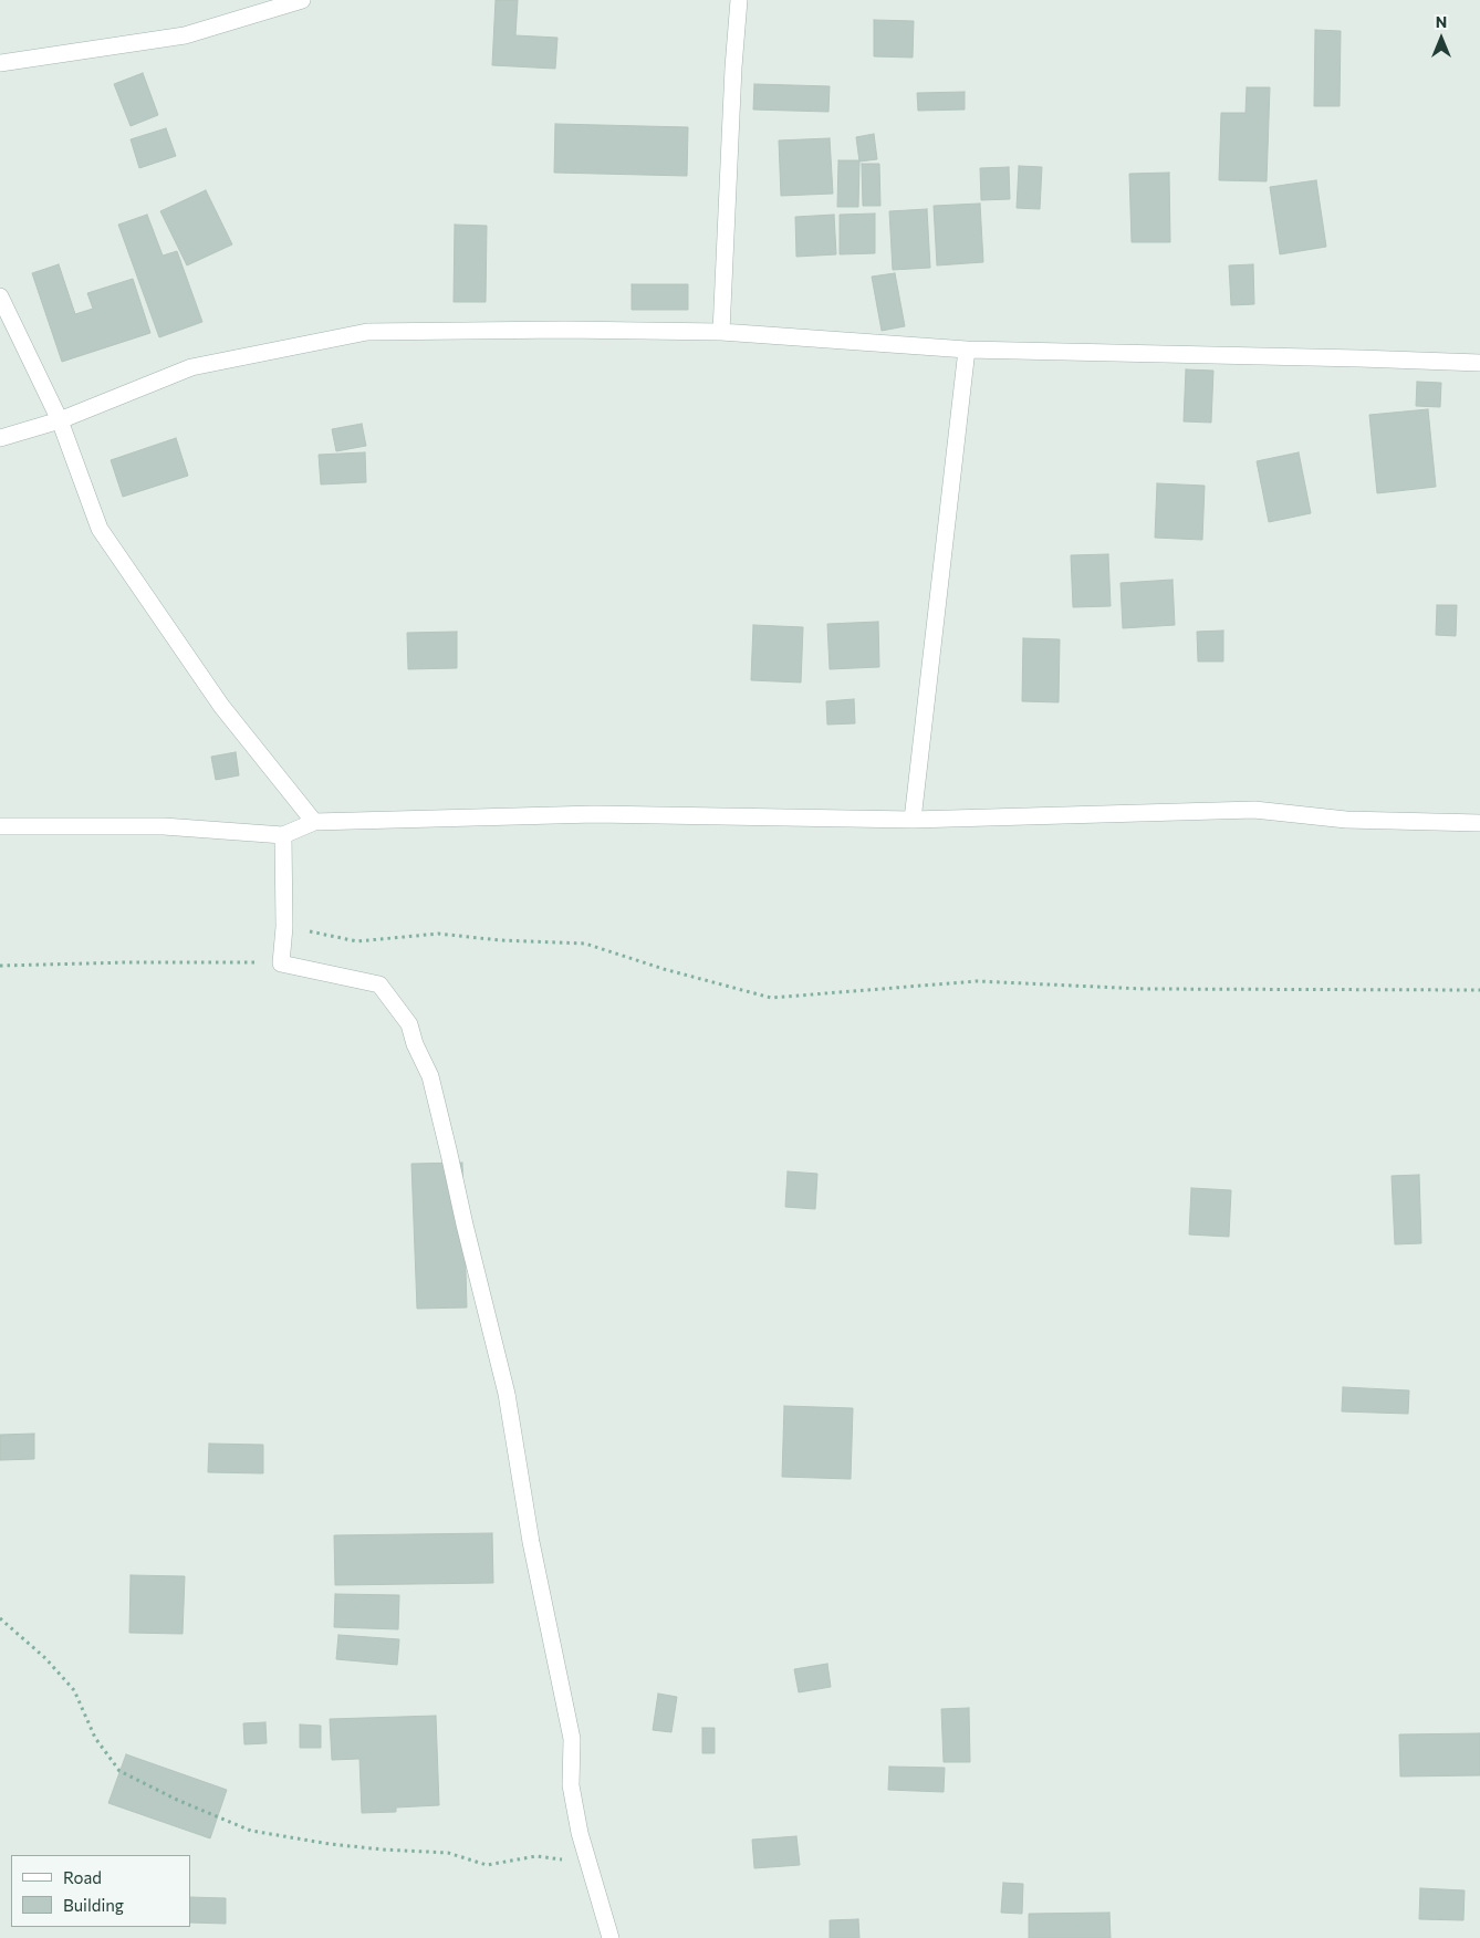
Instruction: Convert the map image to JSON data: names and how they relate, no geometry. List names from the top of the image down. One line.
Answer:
{"legend":["Road","Building"],"north":"top"}
